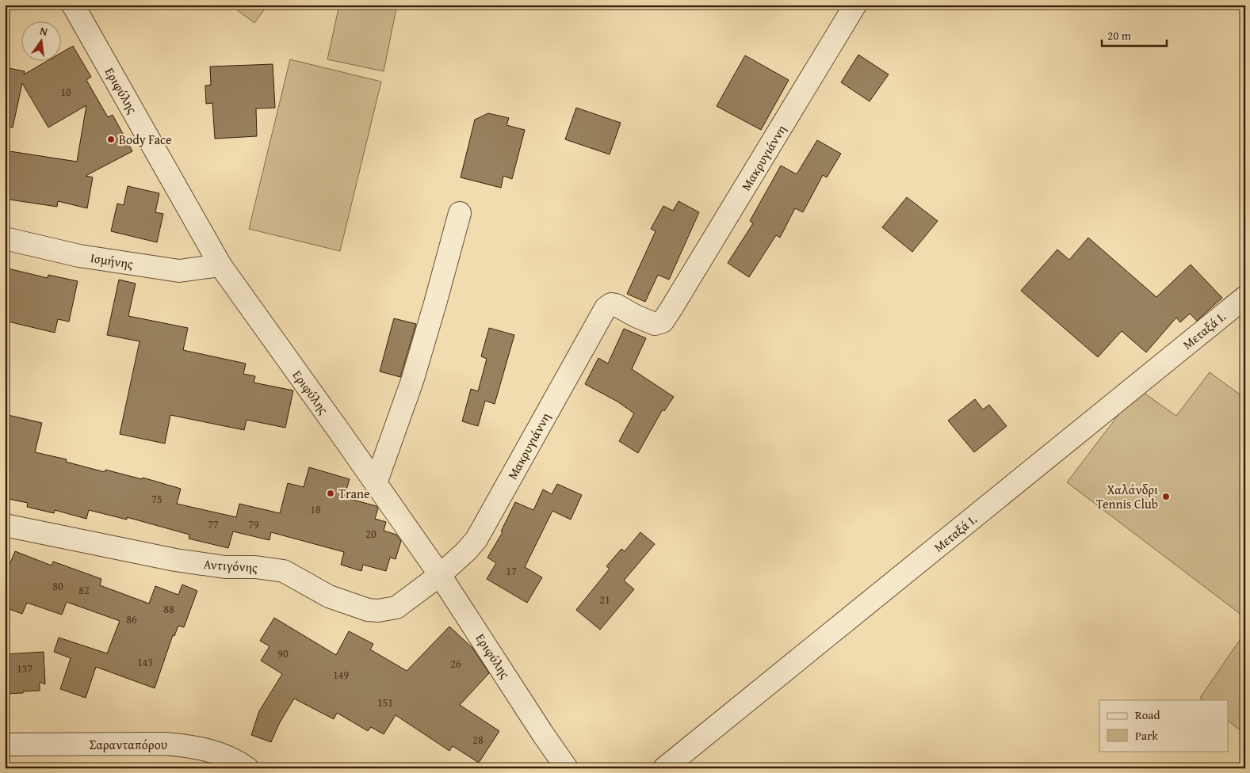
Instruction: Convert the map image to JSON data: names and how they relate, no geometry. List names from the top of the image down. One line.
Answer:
{"streets":{"street":["Εριφύλης","Μακρυγιάννη","Ισμήνης","Μεταξά Ι.","Αντιγόνης","Σαρανταπόρου"]},"crossings":[["Εριφύλης","Μακρυγιάννη"],["Εριφύλης","Ισμήνης"],["Εριφύλης","Αντιγόνης"],["Μακρυγιάννη","Αντιγόνης"]],"places":["Body Face","Trane","Χαλάνδρι Tennis Club"],"house_numbers":["10","75","18","77","79","20","17","80","82","21","88","86","90","143","26","137","149","151","28"],"legend":["Road","Park"],"scale_bar":"20 m","north":"top"}
